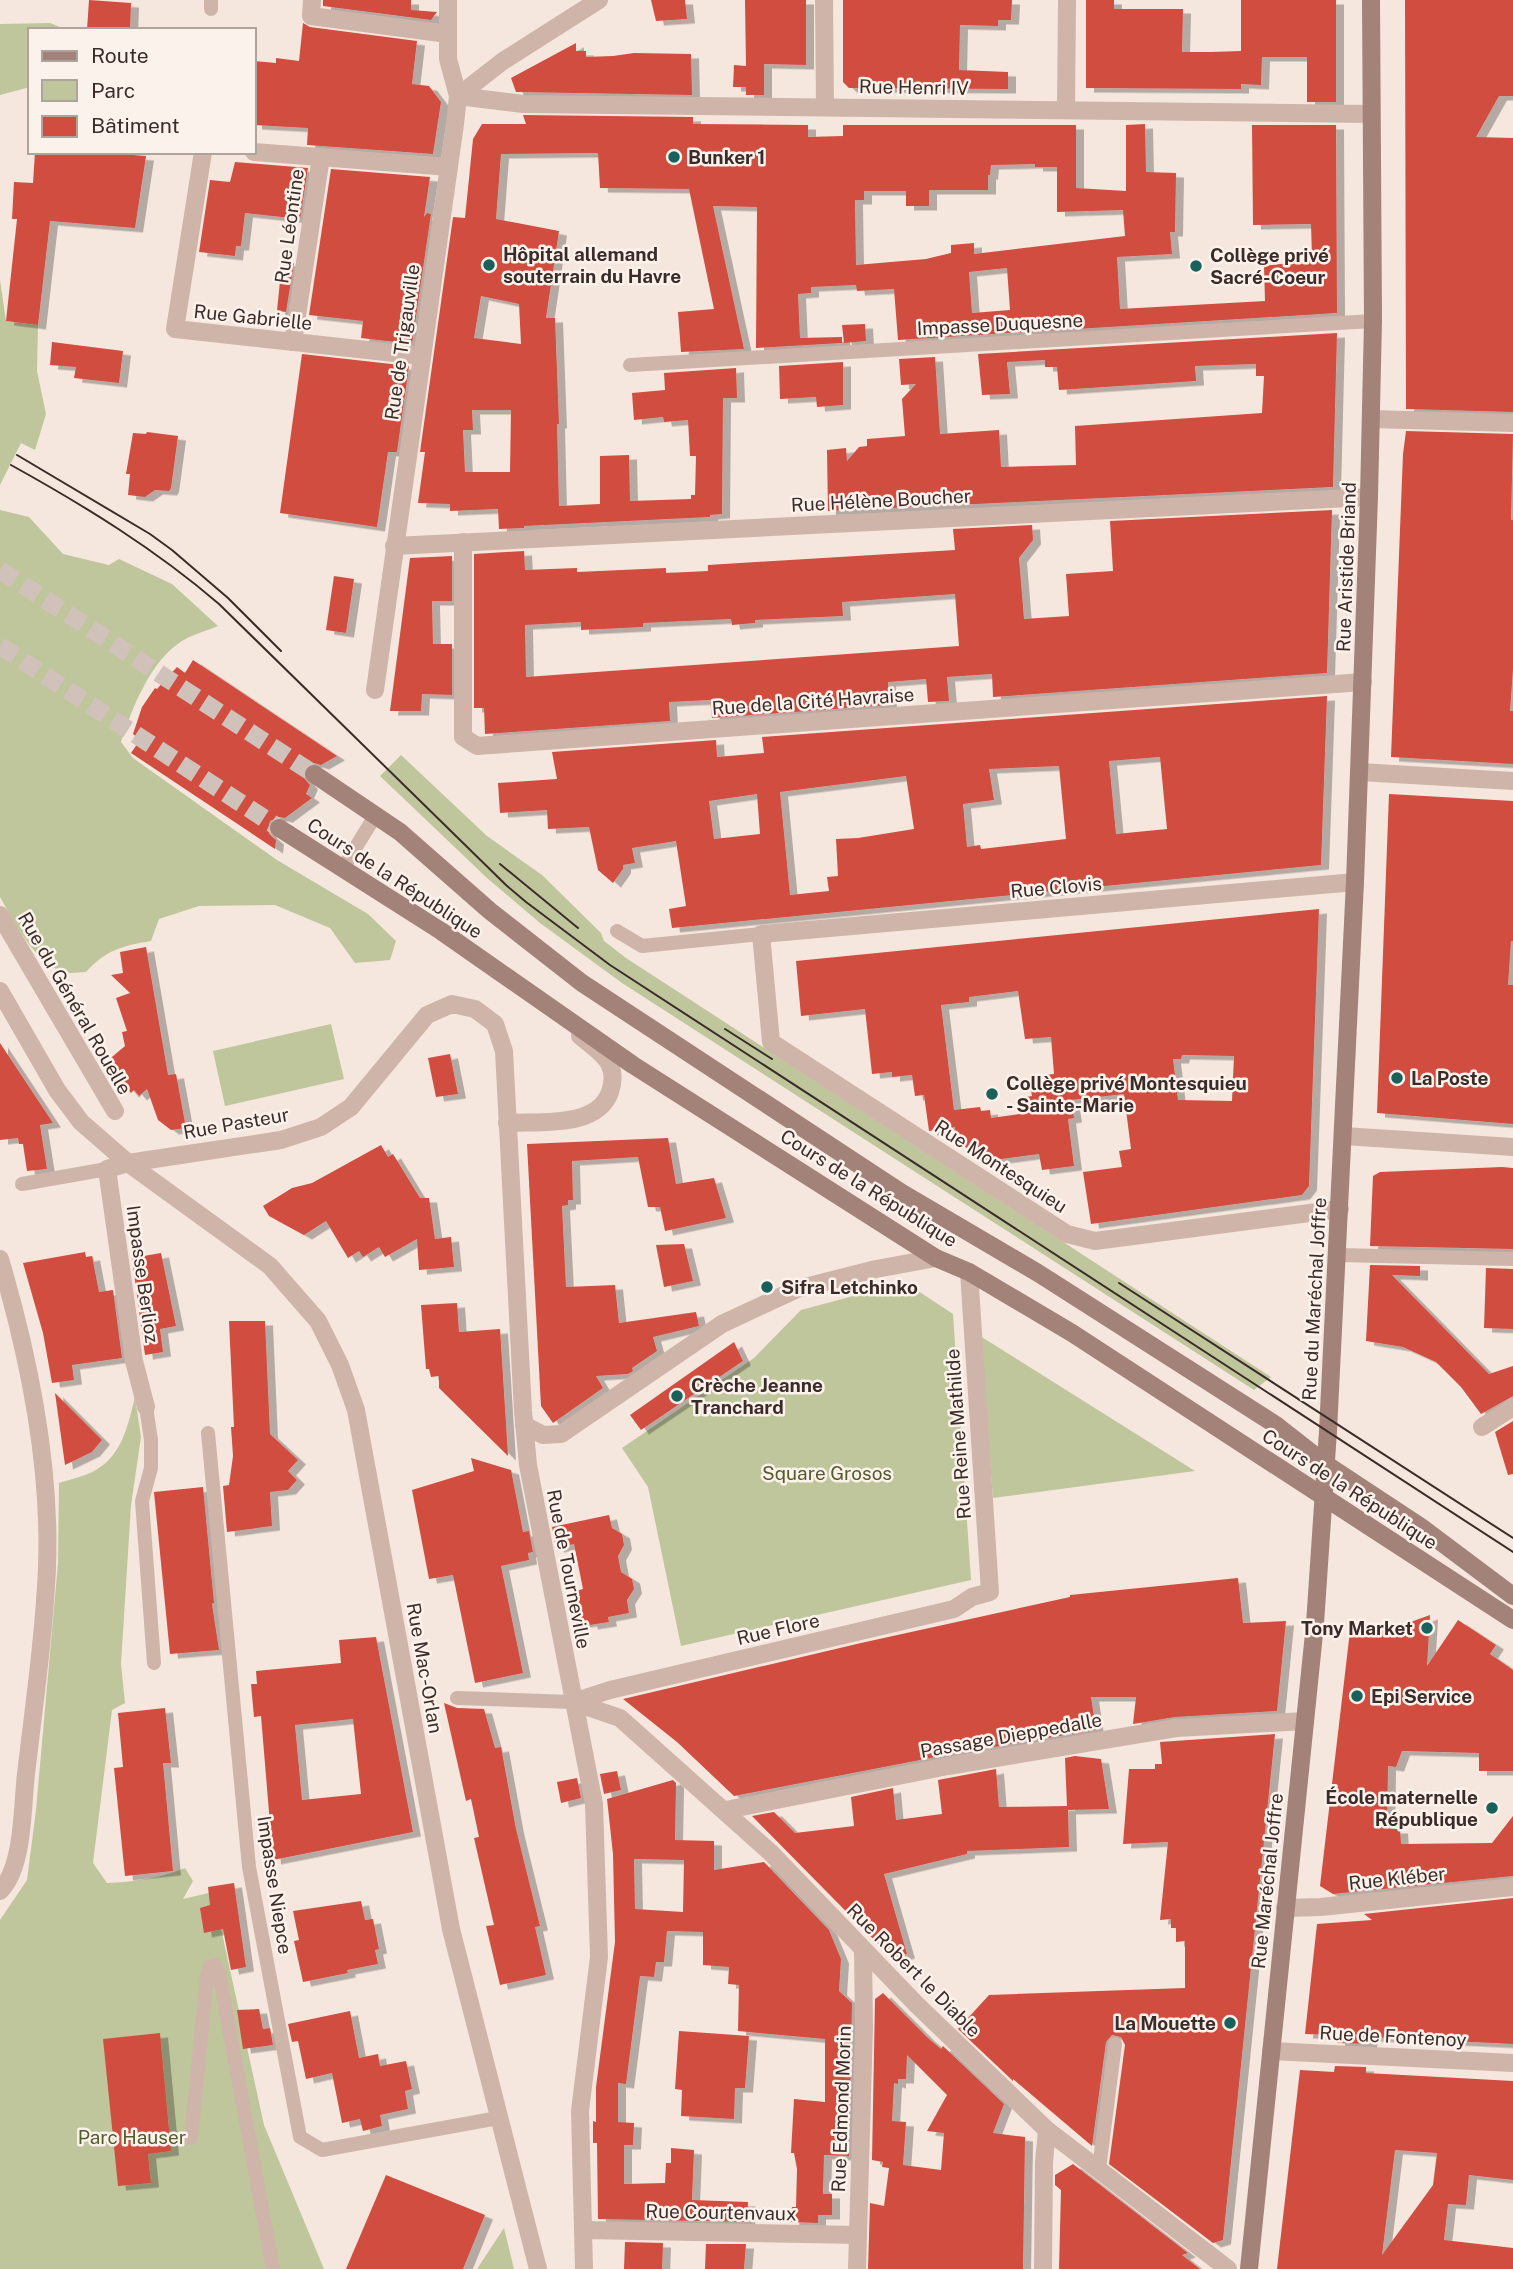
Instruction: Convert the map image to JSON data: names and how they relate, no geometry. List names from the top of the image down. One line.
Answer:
{"streets":{"main road":["Rue Aristide Briand","Cours de la République","Rue du Maréchal Joffre","Rue Maréchal Joffre"],"street":["Rue Henri IV","Rue Léontine","Rue Gabrielle","Rue de Trigauville","Rue Hélène Boucher","Rue de la Cité Havraise","Rue Clovis","Rue du Général Rouelle","Rue Pasteur","Rue Montesquieu","Impasse Berlioz","Rue Reine Mathilde","Rue de Tourneville","Rue Flore","Rue Mac-Orlan","Passage Dieppedalle","Rue Kléber","Rue Robert le Diable","Rue de Fontenoy","Rue Edmond Morin","Rue Courtenvaux"],"lane":["Impasse Duquesne","Impasse Niepce"]},"crossings":[["Rue Henri IV","Rue de Trigauville"],["Rue Henri IV","Rue Aristide Briand"],["Rue Léontine","Rue Gabrielle"],["Rue Gabrielle","Rue de Trigauville"],["Impasse Duquesne","Rue Aristide Briand"],["Rue de Trigauville","Rue Hélène Boucher"],["Rue Hélène Boucher","Rue Aristide Briand"],["Rue Hélène Boucher","Rue de la Cité Havraise"],["Rue Aristide Briand","Rue de la Cité Havraise"],["Rue Aristide Briand","Rue Clovis"],["Rue Aristide Briand","Rue du Maréchal Joffre"],["Cours de la République","Rue du Maréchal Joffre"],["Cours de la République","Rue Reine Mathilde"],["Cours de la République","Rue Maréchal Joffre"],["Rue Clovis","Rue Montesquieu"],["Rue Pasteur","Rue de Tourneville"],["Rue Pasteur","Rue Mac-Orlan"],["Rue Montesquieu","Rue du Maréchal Joffre"],["Rue du Maréchal Joffre","Rue Maréchal Joffre"],["Rue Reine Mathilde","Rue Flore"],["Rue de Tourneville","Rue Flore"],["Rue de Tourneville","Rue Robert le Diable"],["Rue de Tourneville","Rue Courtenvaux"],["Rue Flore","Rue Robert le Diable"],["Rue Mac-Orlan","Impasse Niepce"],["Passage Dieppedalle","Rue Maréchal Joffre"],["Passage Dieppedalle","Rue Robert le Diable"],["Rue Kléber","Rue Maréchal Joffre"],["Rue Maréchal Joffre","Rue de Fontenoy"],["Rue Robert le Diable","Rue Edmond Morin"],["Rue Edmond Morin","Rue Courtenvaux"]],"parks":["Square Grosos","Parc Hauser"],"places":["Bunker 1","Hôpital allemand souterrain du Havre","Collège privé Sacré-Coeur","La Poste","Collège privé Montesquieu - Sainte-Marie","Sifra Letchinko","Crèche Jeanne Tranchard","Tony Market","Epi Service","École maternelle République","La Mouette"],"legend":["Route","Parc","Bâtiment"]}
